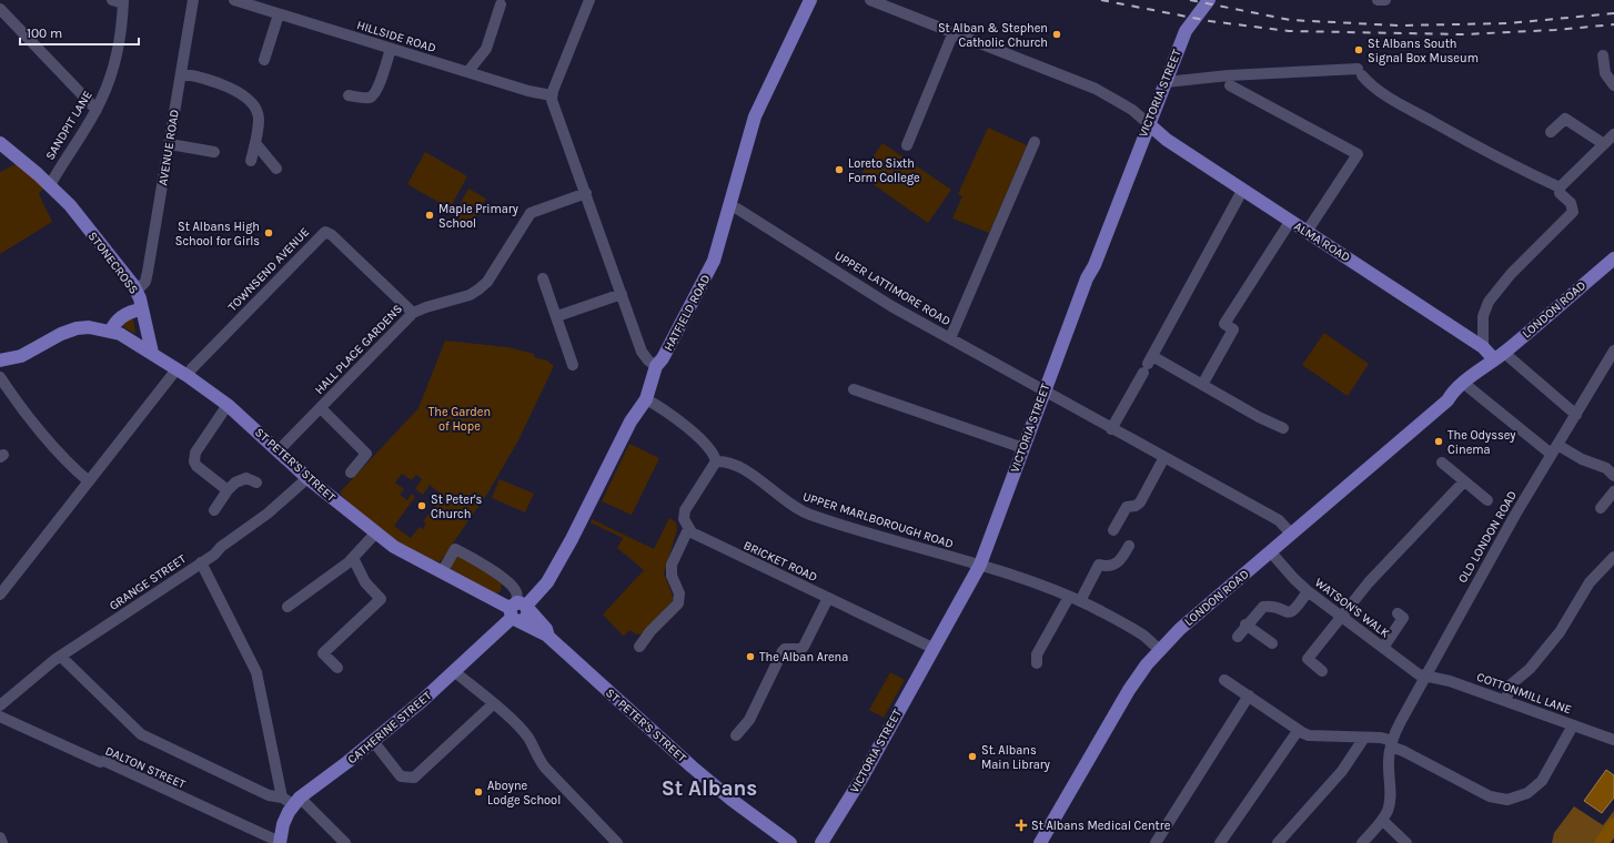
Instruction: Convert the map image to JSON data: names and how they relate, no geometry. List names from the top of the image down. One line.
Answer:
{"streets":{"main road":["VICTORIA STREET","ALMA ROAD","STONECROSS","LONDON ROAD","HATFIELD ROAD","ST PETER'S STREET","CATHERINE STREET"],"street":["HILLSIDE ROAD","SANDPIT LANE","AVENUE ROAD","TOWNSEND AVENUE","UPPER LATTIMORE ROAD","HALL PLACE GARDENS","UPPER MARLBOROUGH ROAD","OLD LONDON ROAD","BRICKET ROAD","GRANGE STREET","WATSON'S WALK","COTTONMILL LANE","DALTON STREET"]},"crossings":[["VICTORIA STREET","ALMA ROAD"],["VICTORIA STREET","UPPER LATTIMORE ROAD"],["VICTORIA STREET","UPPER MARLBOROUGH ROAD"],["VICTORIA STREET","BRICKET ROAD"],["SANDPIT LANE","STONECROSS"],["AVENUE ROAD","STONECROSS"],["ALMA ROAD","LONDON ROAD"],["STONECROSS","ST PETER'S STREET"],["TOWNSEND AVENUE","HALL PLACE GARDENS"],["TOWNSEND AVENUE","ST PETER'S STREET"],["UPPER LATTIMORE ROAD","LONDON ROAD"],["UPPER LATTIMORE ROAD","HATFIELD ROAD"],["LONDON ROAD","UPPER MARLBOROUGH ROAD"],["LONDON ROAD","WATSON'S WALK"],["HATFIELD ROAD","ST PETER'S STREET"],["HATFIELD ROAD","CATHERINE STREET"],["HALL PLACE GARDENS","ST PETER'S STREET"],["ST PETER'S STREET","GRANGE STREET"],["ST PETER'S STREET","CATHERINE STREET"],["OLD LONDON ROAD","WATSON'S WALK"],["OLD LONDON ROAD","COTTONMILL LANE"],["WATSON'S WALK","COTTONMILL LANE"],["CATHERINE STREET","DALTON STREET"]],"districts":["St Albans"],"parks":["The Garden of Hope"],"places":{"other":["St Alban & Stephen Catholic Church","St Albans South Signal Box Museum","Loreto Sixth Form College","Maple Primary School","St Albans High School for Girls","The Odyssey Cinema","St Peter's Church","The Alban Arena","St. Albans Main Library","Aboyne Lodge School"],"health":["St Albans Medical Centre"]},"scale_bar":"100 m"}
